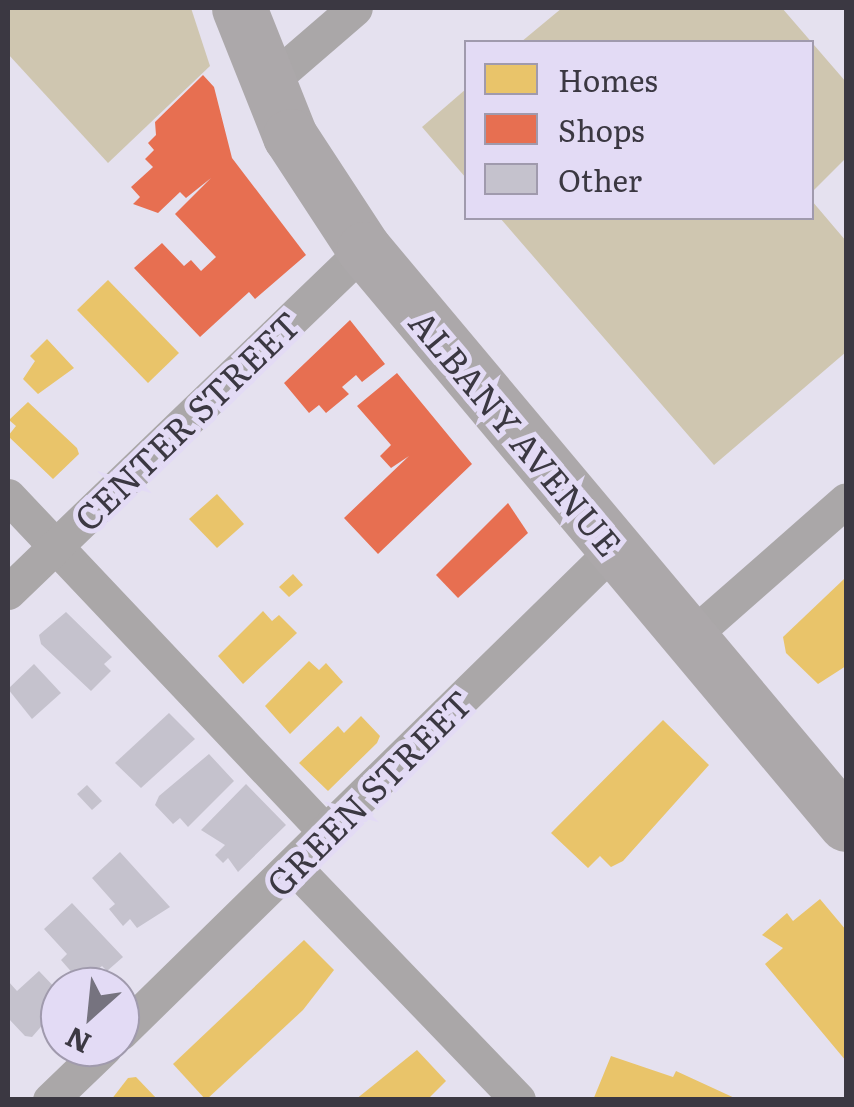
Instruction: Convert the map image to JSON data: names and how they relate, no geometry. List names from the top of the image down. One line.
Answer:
{"streets":{"highway":["ALBANY AVENUE"],"street":["CENTER STREET","GREEN STREET"]},"crossings":[["CENTER STREET","ALBANY AVENUE"],["ALBANY AVENUE","GREEN STREET"]],"legend":["Homes","Shops","Other"],"north":"bottom left"}
